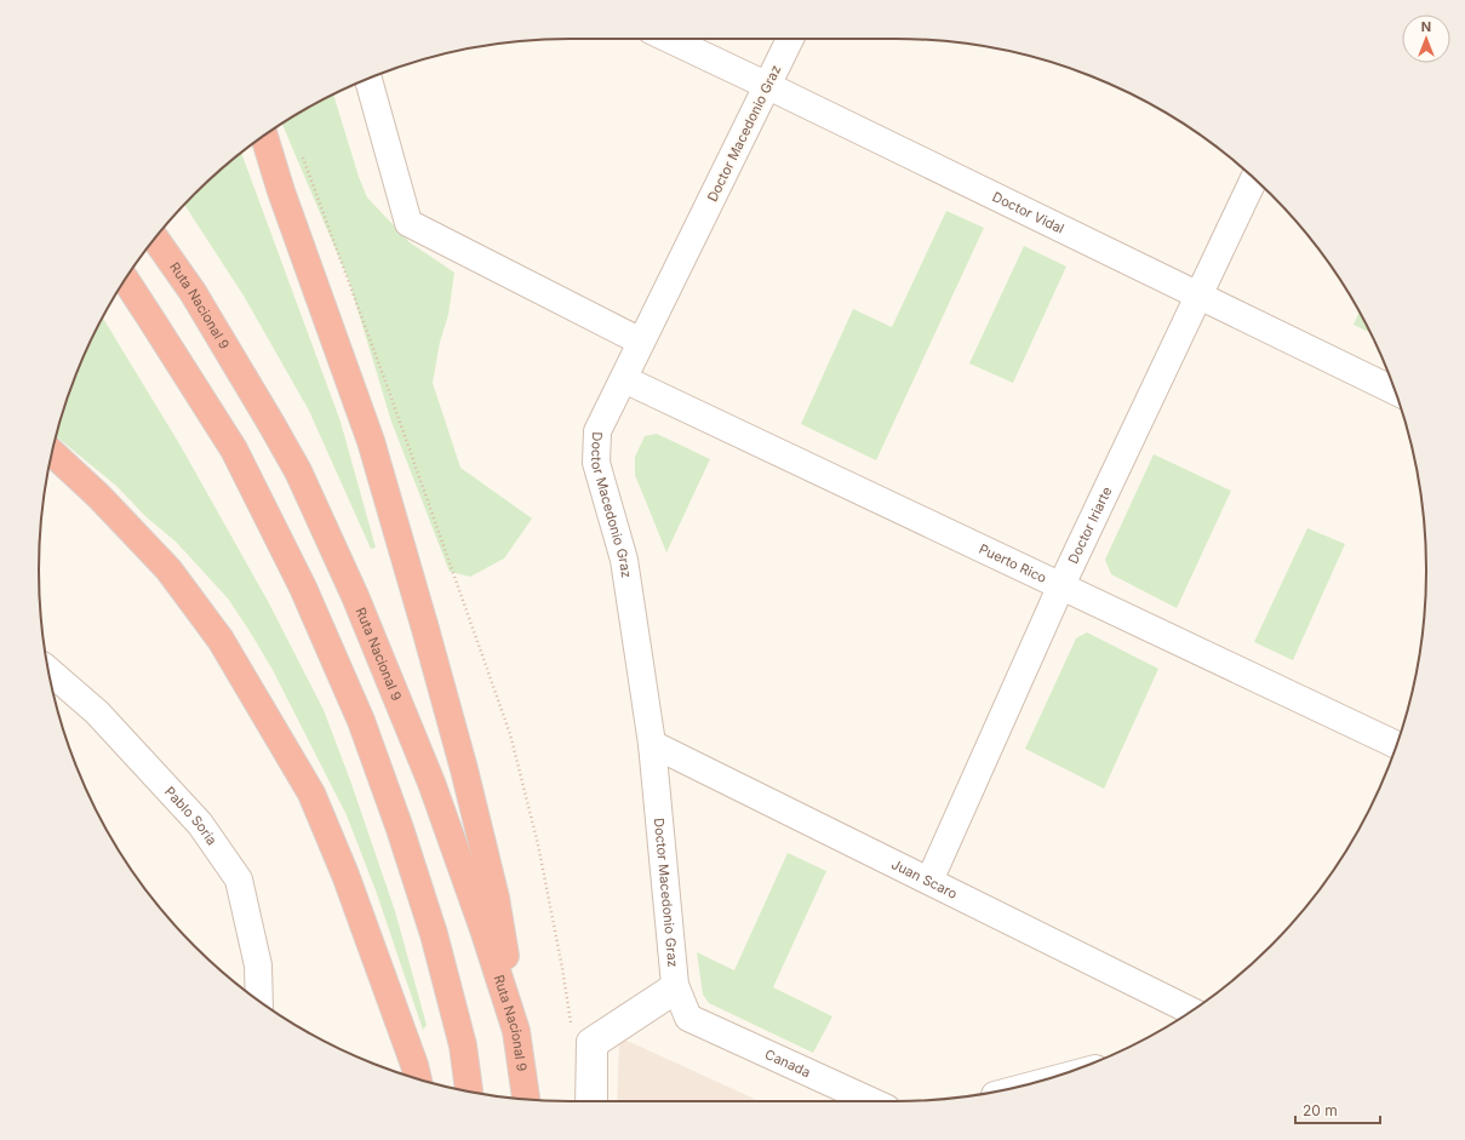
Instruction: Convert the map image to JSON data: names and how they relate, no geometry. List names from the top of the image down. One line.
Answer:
{"streets":{"highway":["Ruta Nacional 9"],"street":["Doctor Macedonio Graz","Doctor Vidal","Doctor Iriarte","Puerto Rico","Pablo Soria","Juan Scaro","Canada"]},"crossings":[["Doctor Macedonio Graz","Doctor Vidal"],["Doctor Macedonio Graz","Puerto Rico"],["Doctor Macedonio Graz","Juan Scaro"],["Doctor Macedonio Graz","Canada"],["Doctor Vidal","Doctor Iriarte"],["Doctor Iriarte","Puerto Rico"],["Doctor Iriarte","Juan Scaro"]],"scale_bar":"20 m","north":"top"}
